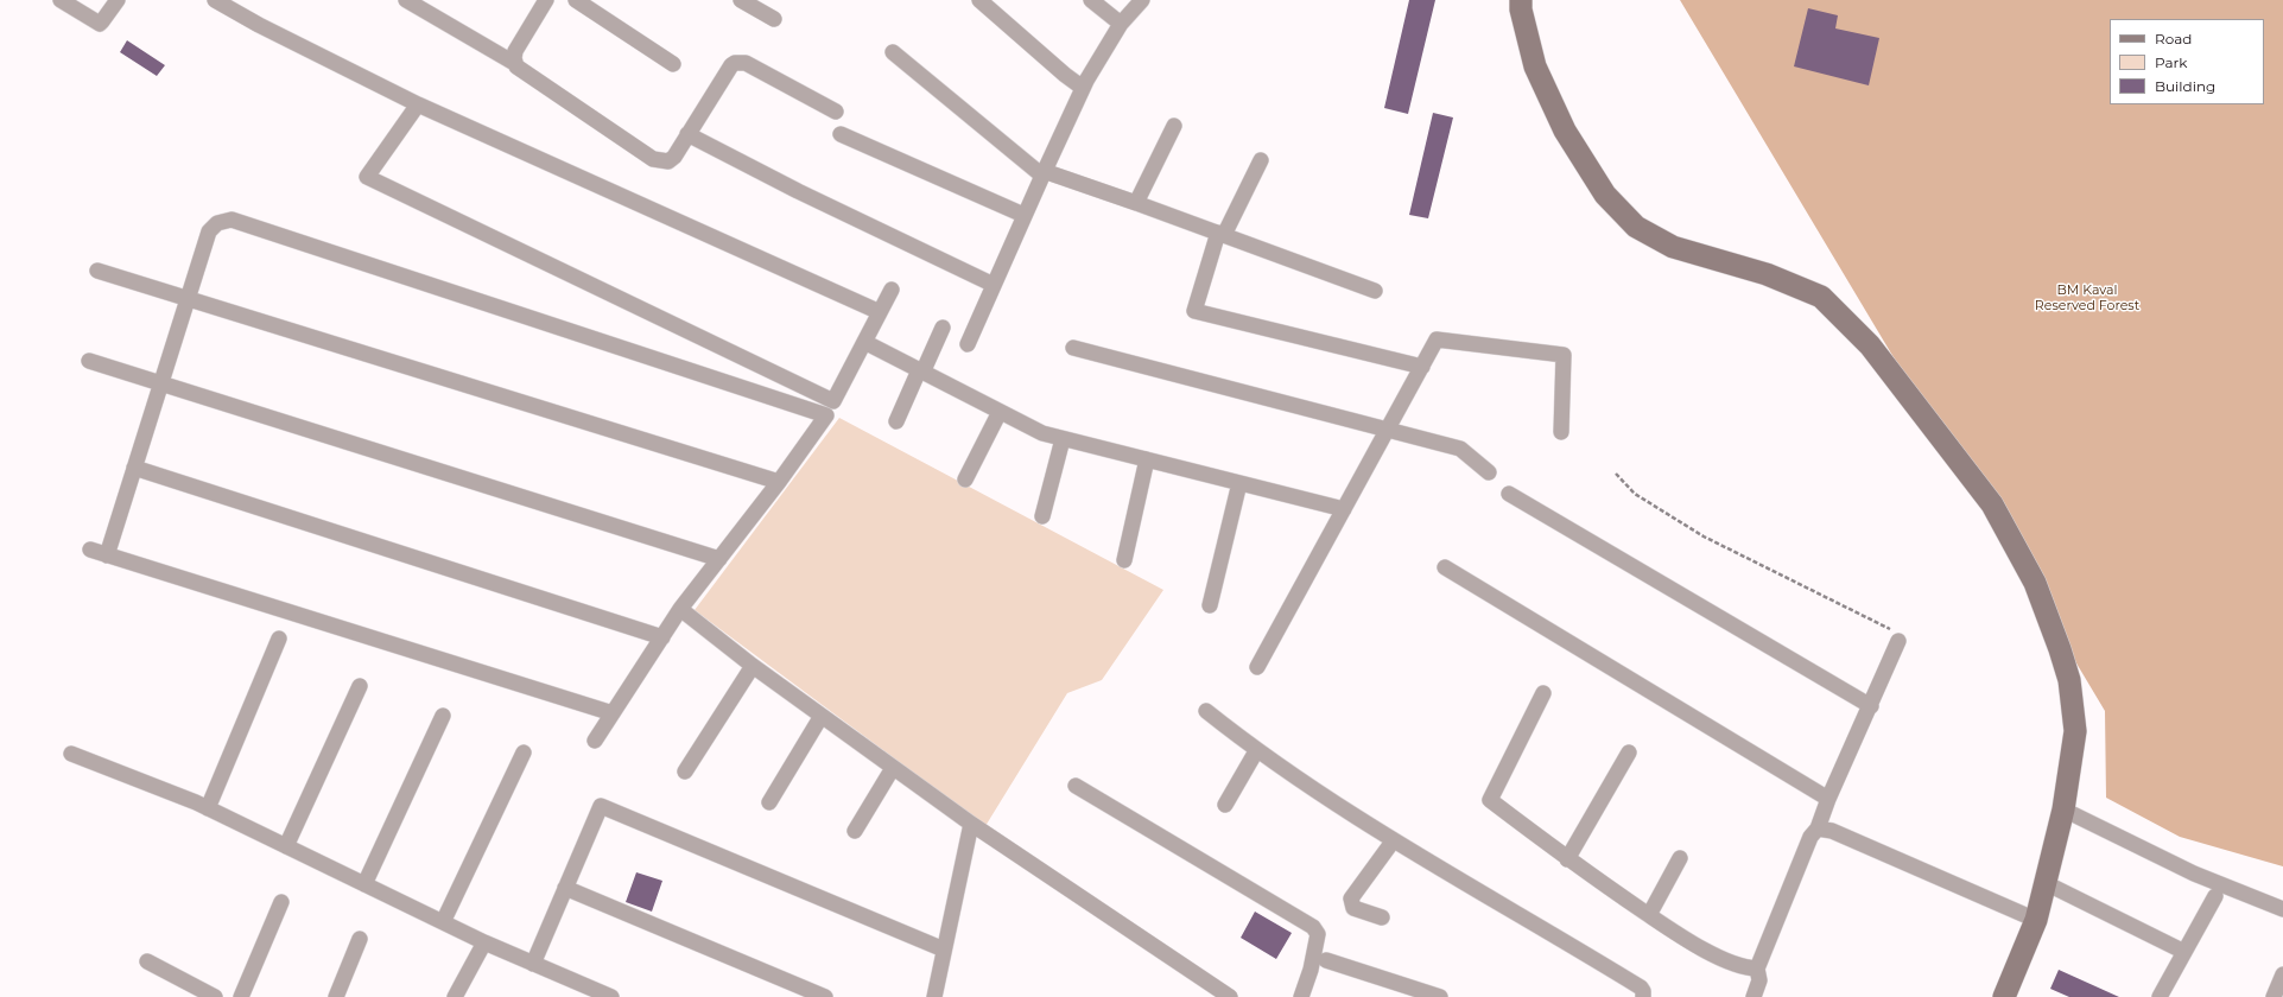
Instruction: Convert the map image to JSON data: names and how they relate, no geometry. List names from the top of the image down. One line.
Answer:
{"parks":["BM Kaval Reserved Forest"],"legend":["Road","Park","Building"]}
